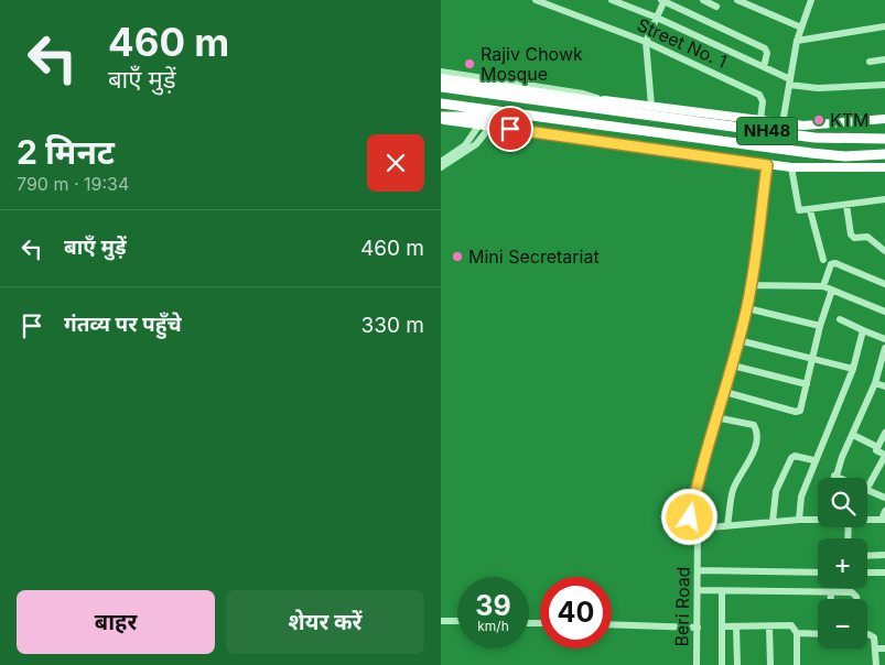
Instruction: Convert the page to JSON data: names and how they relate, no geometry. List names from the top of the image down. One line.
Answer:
{"streets":{"highway":["NH48"],"street":["Street No. 1","Beri Road"]},"places":["Rajiv Chowk Mosque","KTM","Mini Secretariat"],"page":{"turn":["460 m","बाएँ मुड़ें"],"heading":["2 मिनट","790 m · 19:34"],"list":[{"name":"बाएँ मुड़ें","value":"460 m"},{"name":"गंतव्य पर पहुँचे","value":"330 m"}],"map_buttons":["+","−"],"speed":"39 km/h","limit":"40","buttons":["बाहर","शेयर करें"]}}
